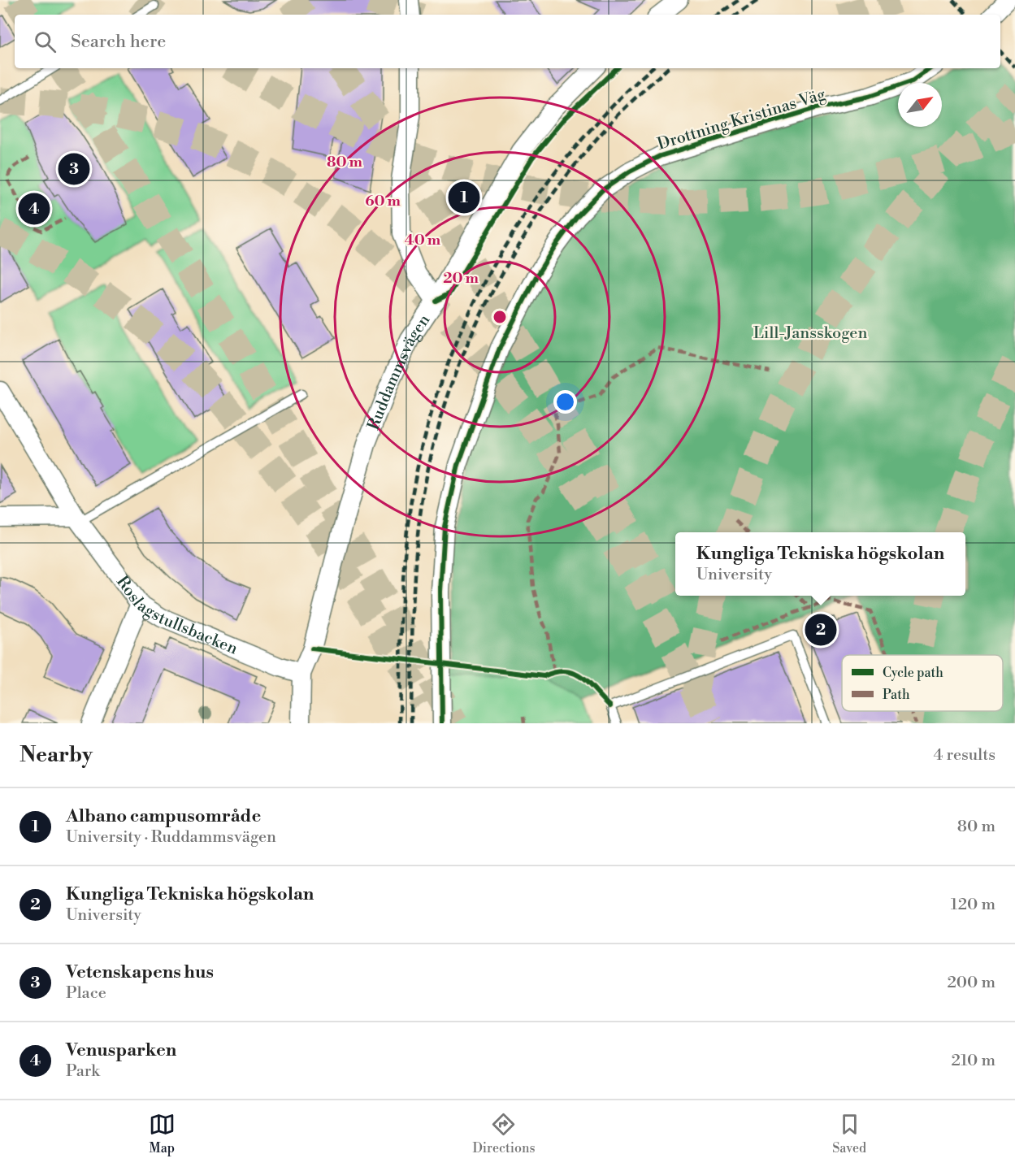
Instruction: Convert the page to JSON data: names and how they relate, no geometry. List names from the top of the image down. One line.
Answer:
{"streets":{"street":["Drottning Kristinas Väg","Ruddammsvägen","Roslagstullsbacken"]},"crossings":[["Ruddammsvägen","Roslagstullsbacken"]],"parks":["Lill-Jansskogen"],"legend":["Cycle path","Path"],"north":"top right","page":{"search":"Search here","pins":["3","1","4","2"],"popup":["Kungliga Tekniska högskolan","University"],"heading":["Nearby","4 results"],"list":[{"mark":"1","name":"Albano campusområde","note":"University · Ruddammsvägen","value":"80 m"},{"mark":"2","name":"Kungliga Tekniska högskolan","note":"University","value":"120 m"},{"mark":"3","name":"Vetenskapens hus","note":"Place","value":"200 m"},{"mark":"4","name":"Venusparken","note":"Park","value":"210 m"}],"nav":["Map","Directions","Saved"]},"rings":["80 m","60 m","40 m","20 m"]}
